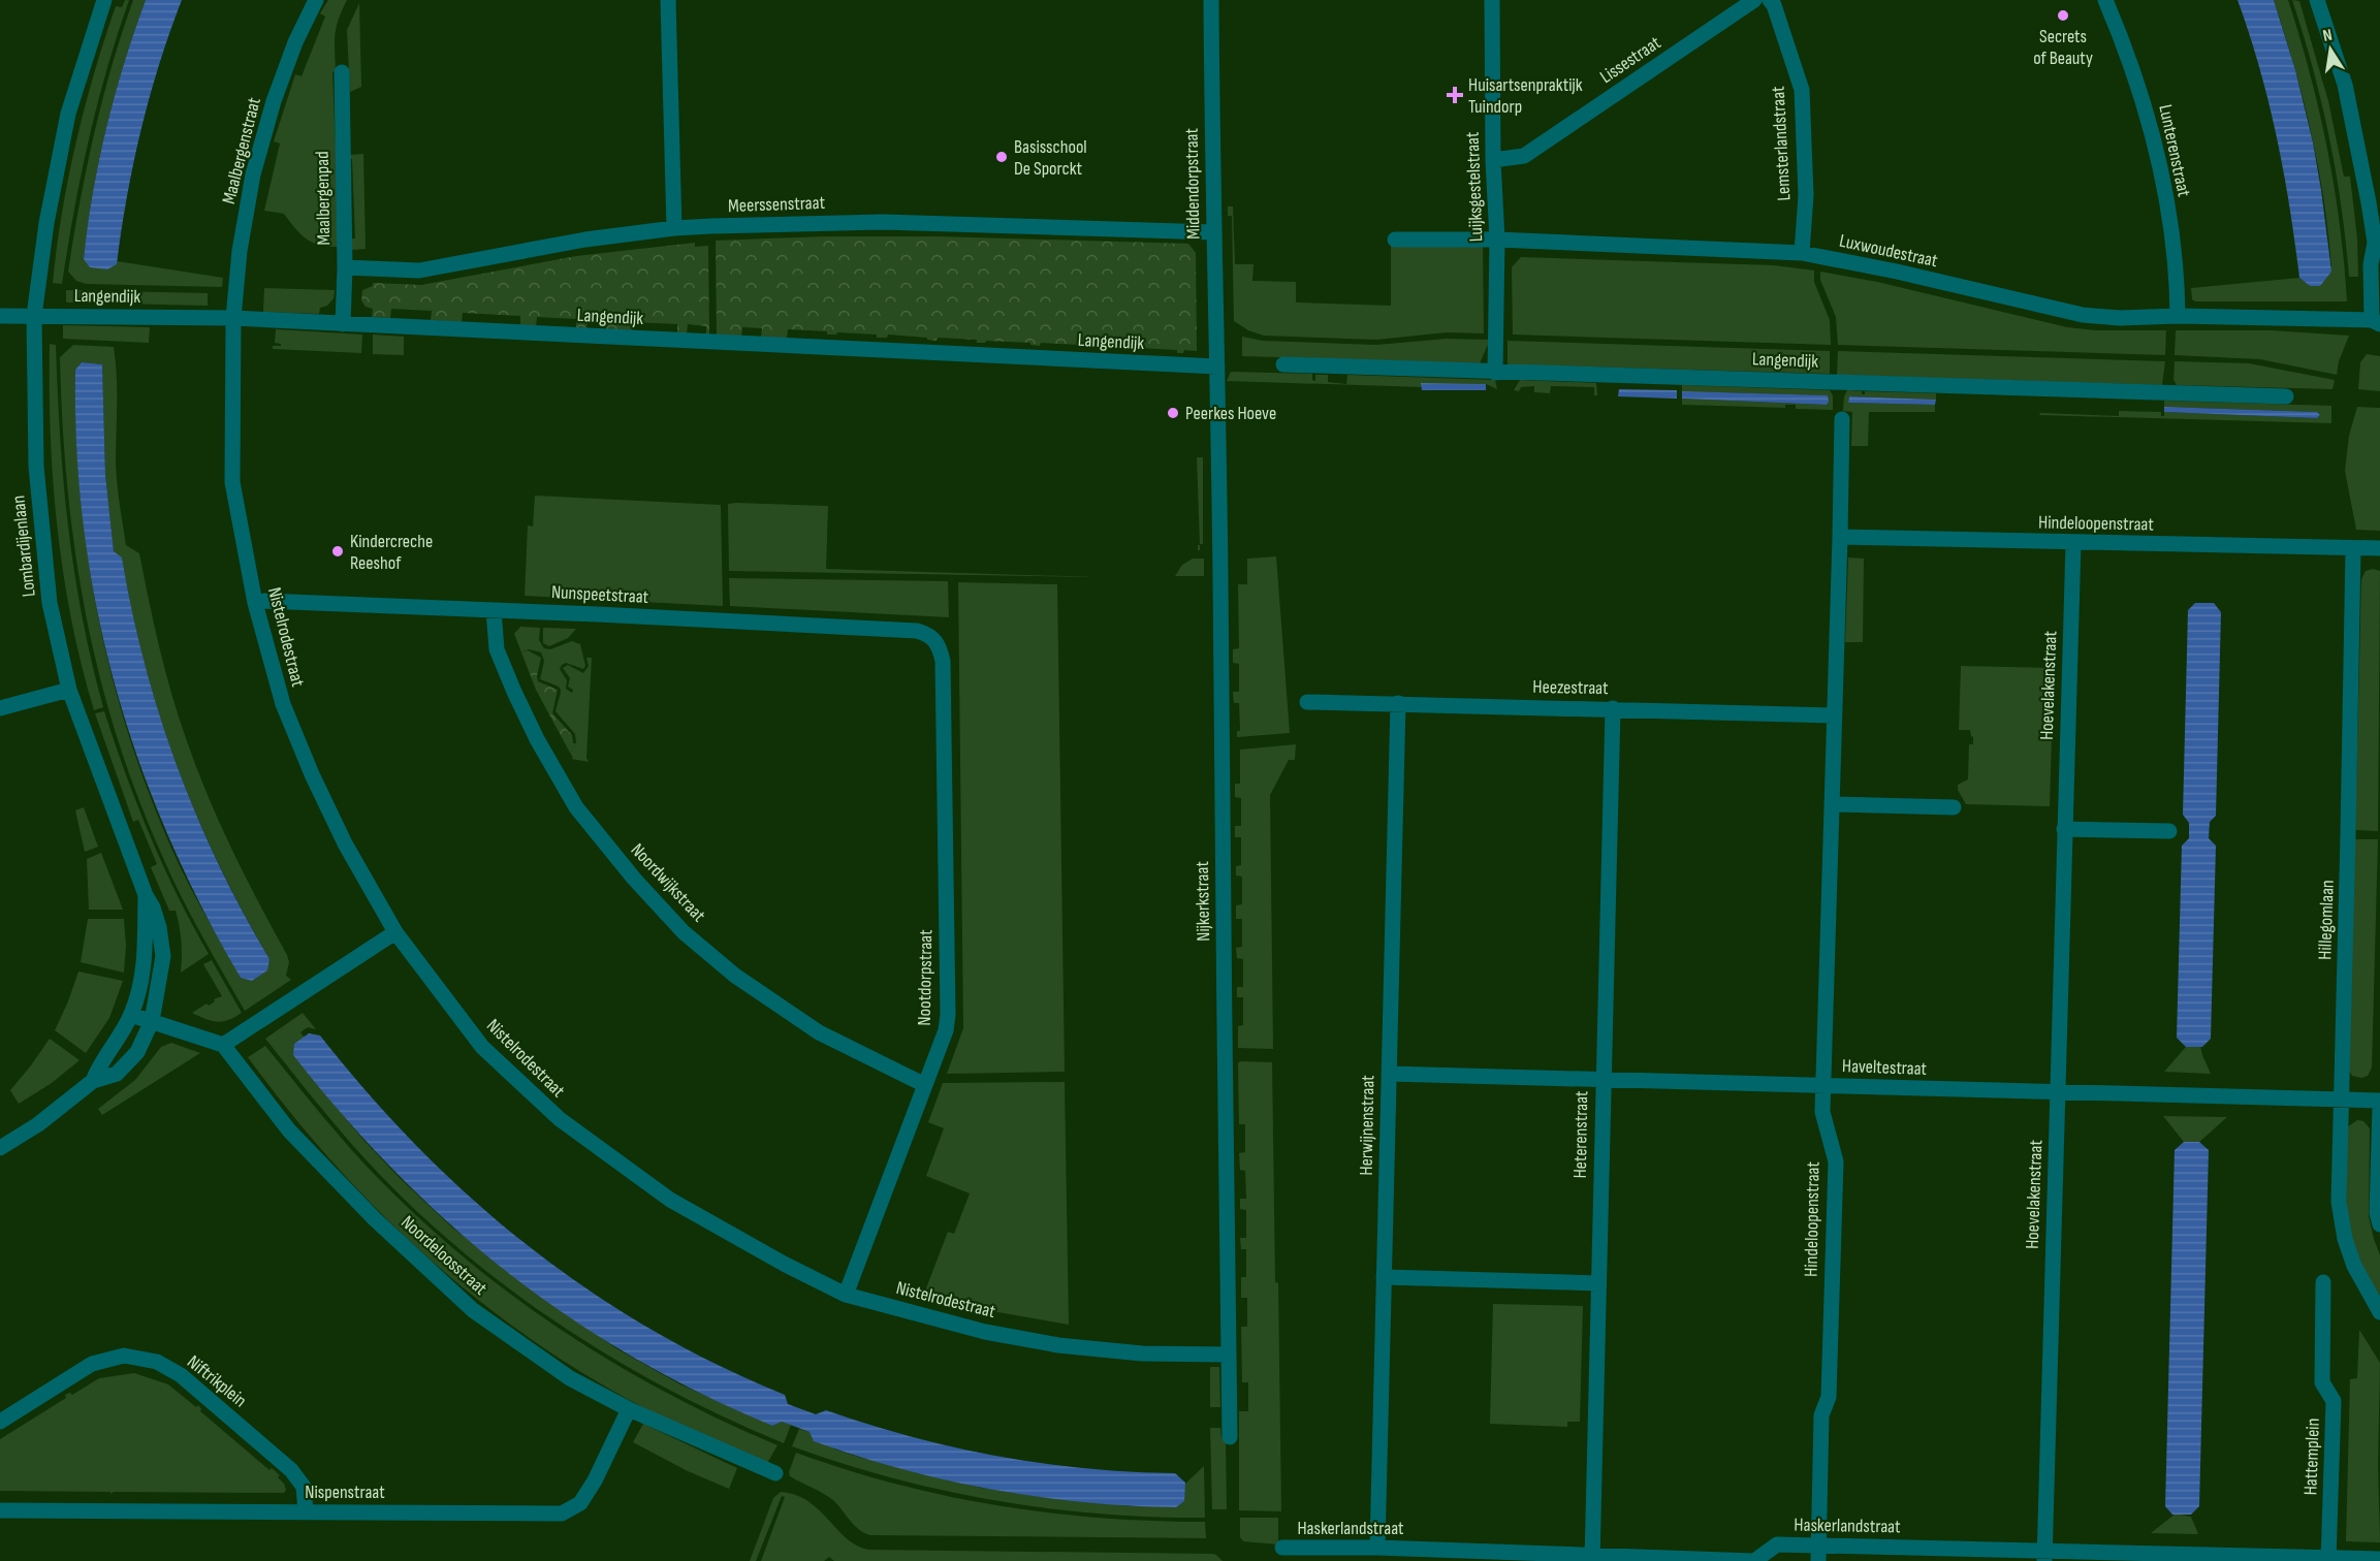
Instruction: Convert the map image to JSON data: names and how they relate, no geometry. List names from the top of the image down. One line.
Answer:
{"streets":{"street":["Lissestraat","Lemsterlandstraat","Maalbergenstraat","Lunterenstraat","Middendorpstraat","Luijksgestelstraat","Maalbergenpad","Meerssenstraat","Luxwoudestraat","Langendijk","Hindeloopenstraat","Lombardijenlaan","Nunspeetstraat","Nistelrodestraat","Hoevelakenstraat","Heezestraat","Noordwijkstraat","Nijkerkstraat","Hillegomlaan","Nootdorpstraat","Haveltestraat","Herwijnenstraat","Heterenstraat","Noordeloosstraat","Niftrikplein","Hattemplein","Nispenstraat","Haskerlandstraat"]},"crossings":[["Lissestraat","Luijksgestelstraat"],["Lemsterlandstraat","Luxwoudestraat"],["Maalbergenstraat","Langendijk"],["Maalbergenstraat","Nistelrodestraat"],["Lunterenstraat","Luxwoudestraat"],["Middendorpstraat","Meerssenstraat"],["Middendorpstraat","Langendijk"],["Middendorpstraat","Nijkerkstraat"],["Luijksgestelstraat","Luxwoudestraat"],["Luijksgestelstraat","Langendijk"],["Maalbergenpad","Meerssenstraat"],["Maalbergenpad","Langendijk"],["Langendijk","Lombardijenlaan"],["Langendijk","Nistelrodestraat"],["Langendijk","Nijkerkstraat"],["Hindeloopenstraat","Hoevelakenstraat"],["Hindeloopenstraat","Heezestraat"],["Hindeloopenstraat","Hillegomlaan"],["Hindeloopenstraat","Haveltestraat"],["Hindeloopenstraat","Haskerlandstraat"],["Nunspeetstraat","Nistelrodestraat"],["Nunspeetstraat","Noordwijkstraat"],["Nunspeetstraat","Nootdorpstraat"],["Nistelrodestraat","Nijkerkstraat"],["Nistelrodestraat","Nootdorpstraat"],["Hoevelakenstraat","Haveltestraat"],["Hoevelakenstraat","Haskerlandstraat"],["Heezestraat","Herwijnenstraat"],["Heezestraat","Heterenstraat"],["Noordwijkstraat","Nootdorpstraat"],["Hillegomlaan","Haveltestraat"],["Haveltestraat","Herwijnenstraat"],["Haveltestraat","Heterenstraat"],["Herwijnenstraat","Haskerlandstraat"],["Heterenstraat","Haskerlandstraat"],["Noordeloosstraat","Nispenstraat"],["Niftrikplein","Nispenstraat"],["Hattemplein","Haskerlandstraat"]],"places":{"other":["Secrets of Beauty","Basisschool De Sporckt","Peerkes Hoeve","Kindercreche Reeshof"],"health":["Huisartsenpraktijk Tuindorp"]},"north":"top"}
